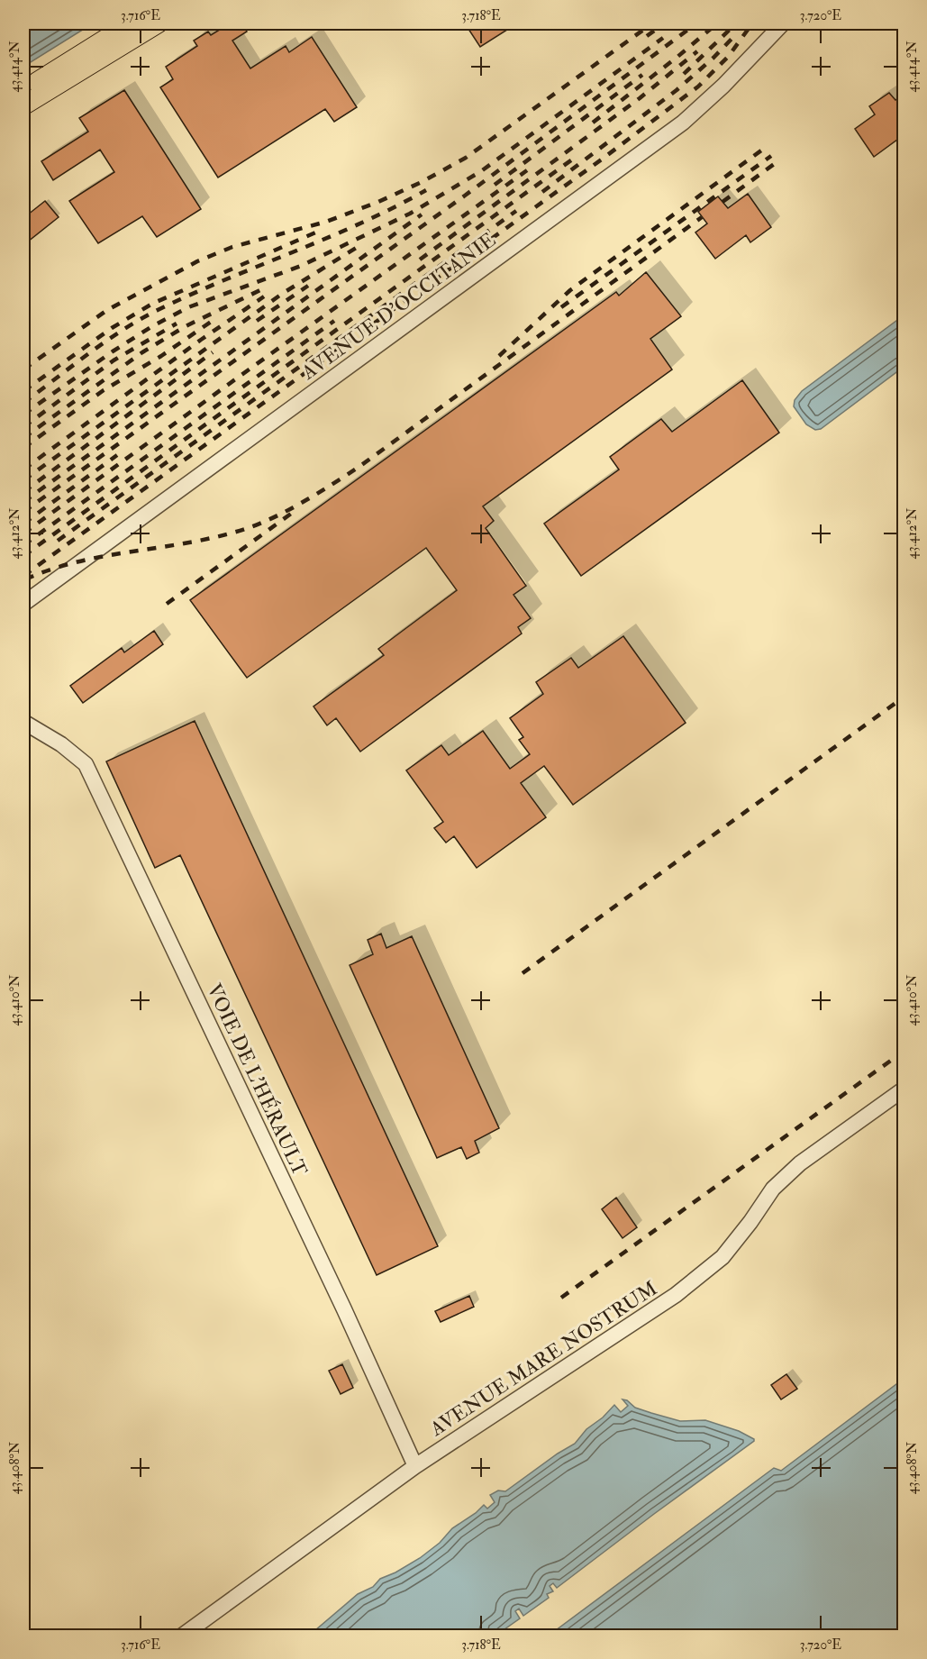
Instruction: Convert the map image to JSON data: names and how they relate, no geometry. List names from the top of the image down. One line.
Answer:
{"streets":{"street":["AVENUE D'OCCITANIE","VOIE DE L'HÉRAULT","AVENUE MARE NOSTRUM"]},"crossings":[["VOIE DE L'HÉRAULT","AVENUE MARE NOSTRUM"]],"coordinates":["3.716°E","3.718°E","3.720°E","43.414°N","43.412°N","43.410°N","43.408°N"]}
